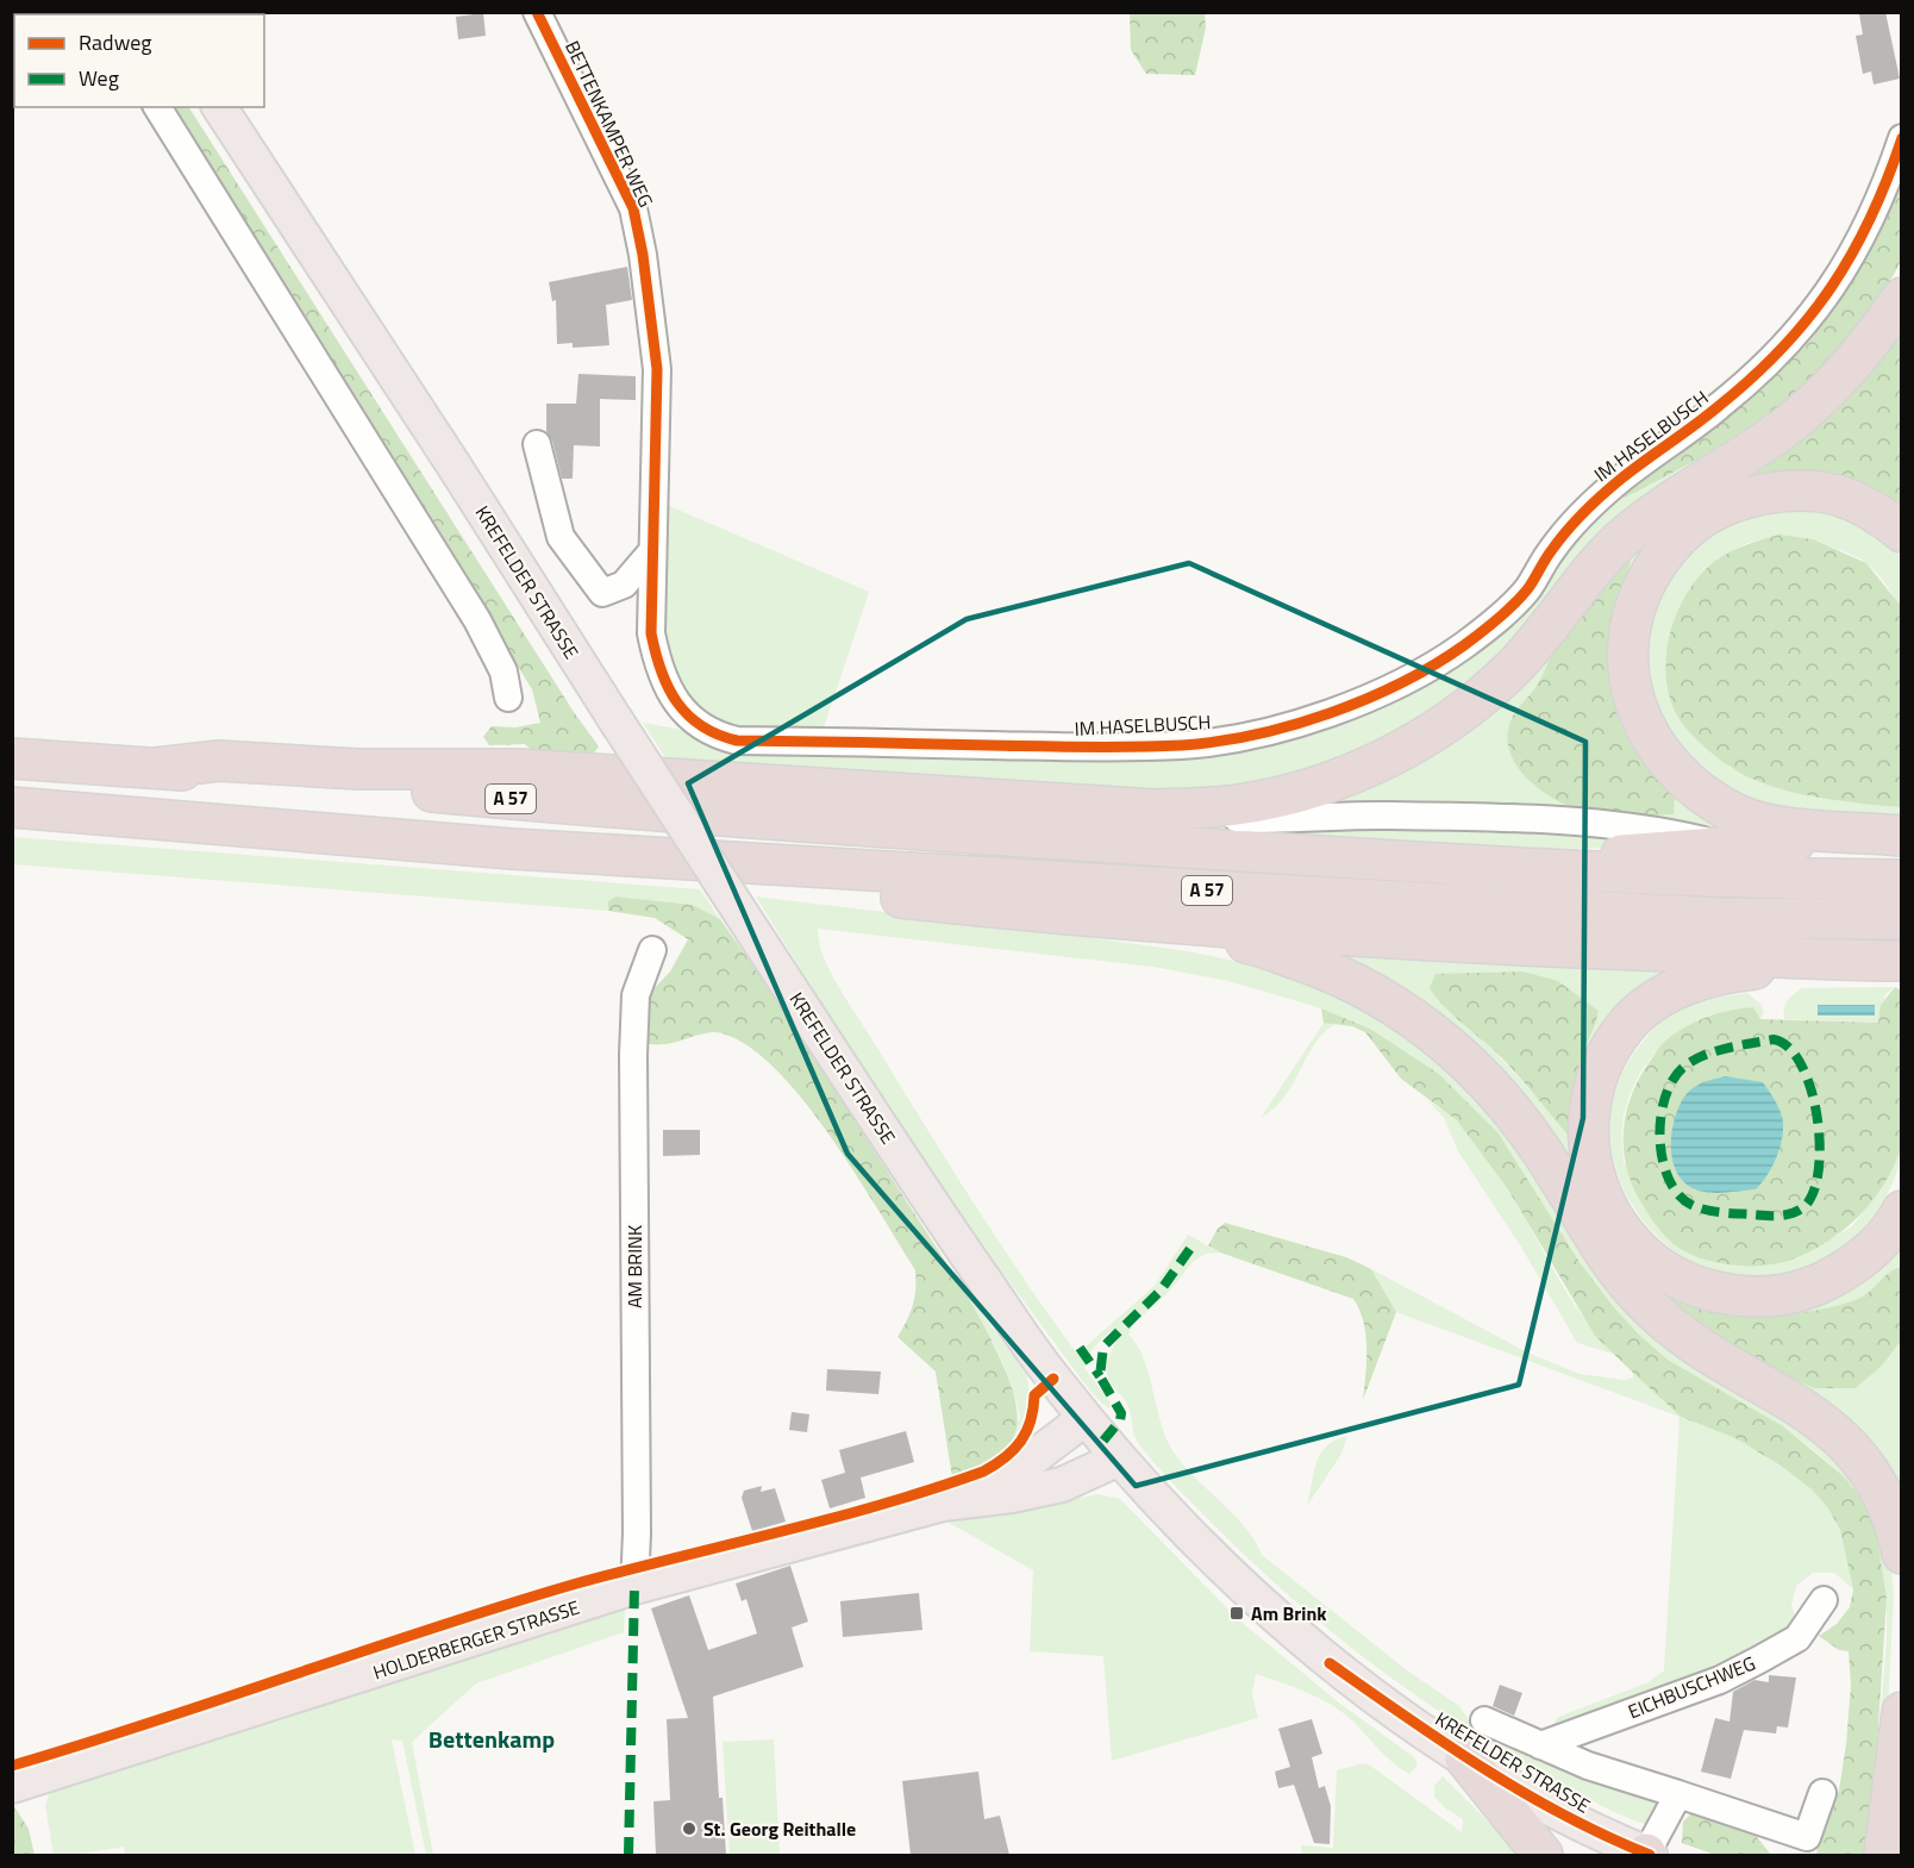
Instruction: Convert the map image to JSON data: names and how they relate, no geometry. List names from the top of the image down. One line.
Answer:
{"streets":{"highway":["A 57"],"main road":["KREFELDER STRASSE","HOLDERBERGER STRASSE"],"street":["BETTENKAMPER WEG","IM HASELBUSCH","AM BRINK","EICHBUSCHWEG"]},"crossings":[["BETTENKAMPER WEG","IM HASELBUSCH"],["KREFELDER STRASSE","HOLDERBERGER STRASSE"],["AM BRINK","HOLDERBERGER STRASSE"]],"districts":["Bettenkamp"],"places":{"transit":["Am Brink"],"other":["St. Georg Reithalle"]},"legend":["Radweg","Weg"]}
